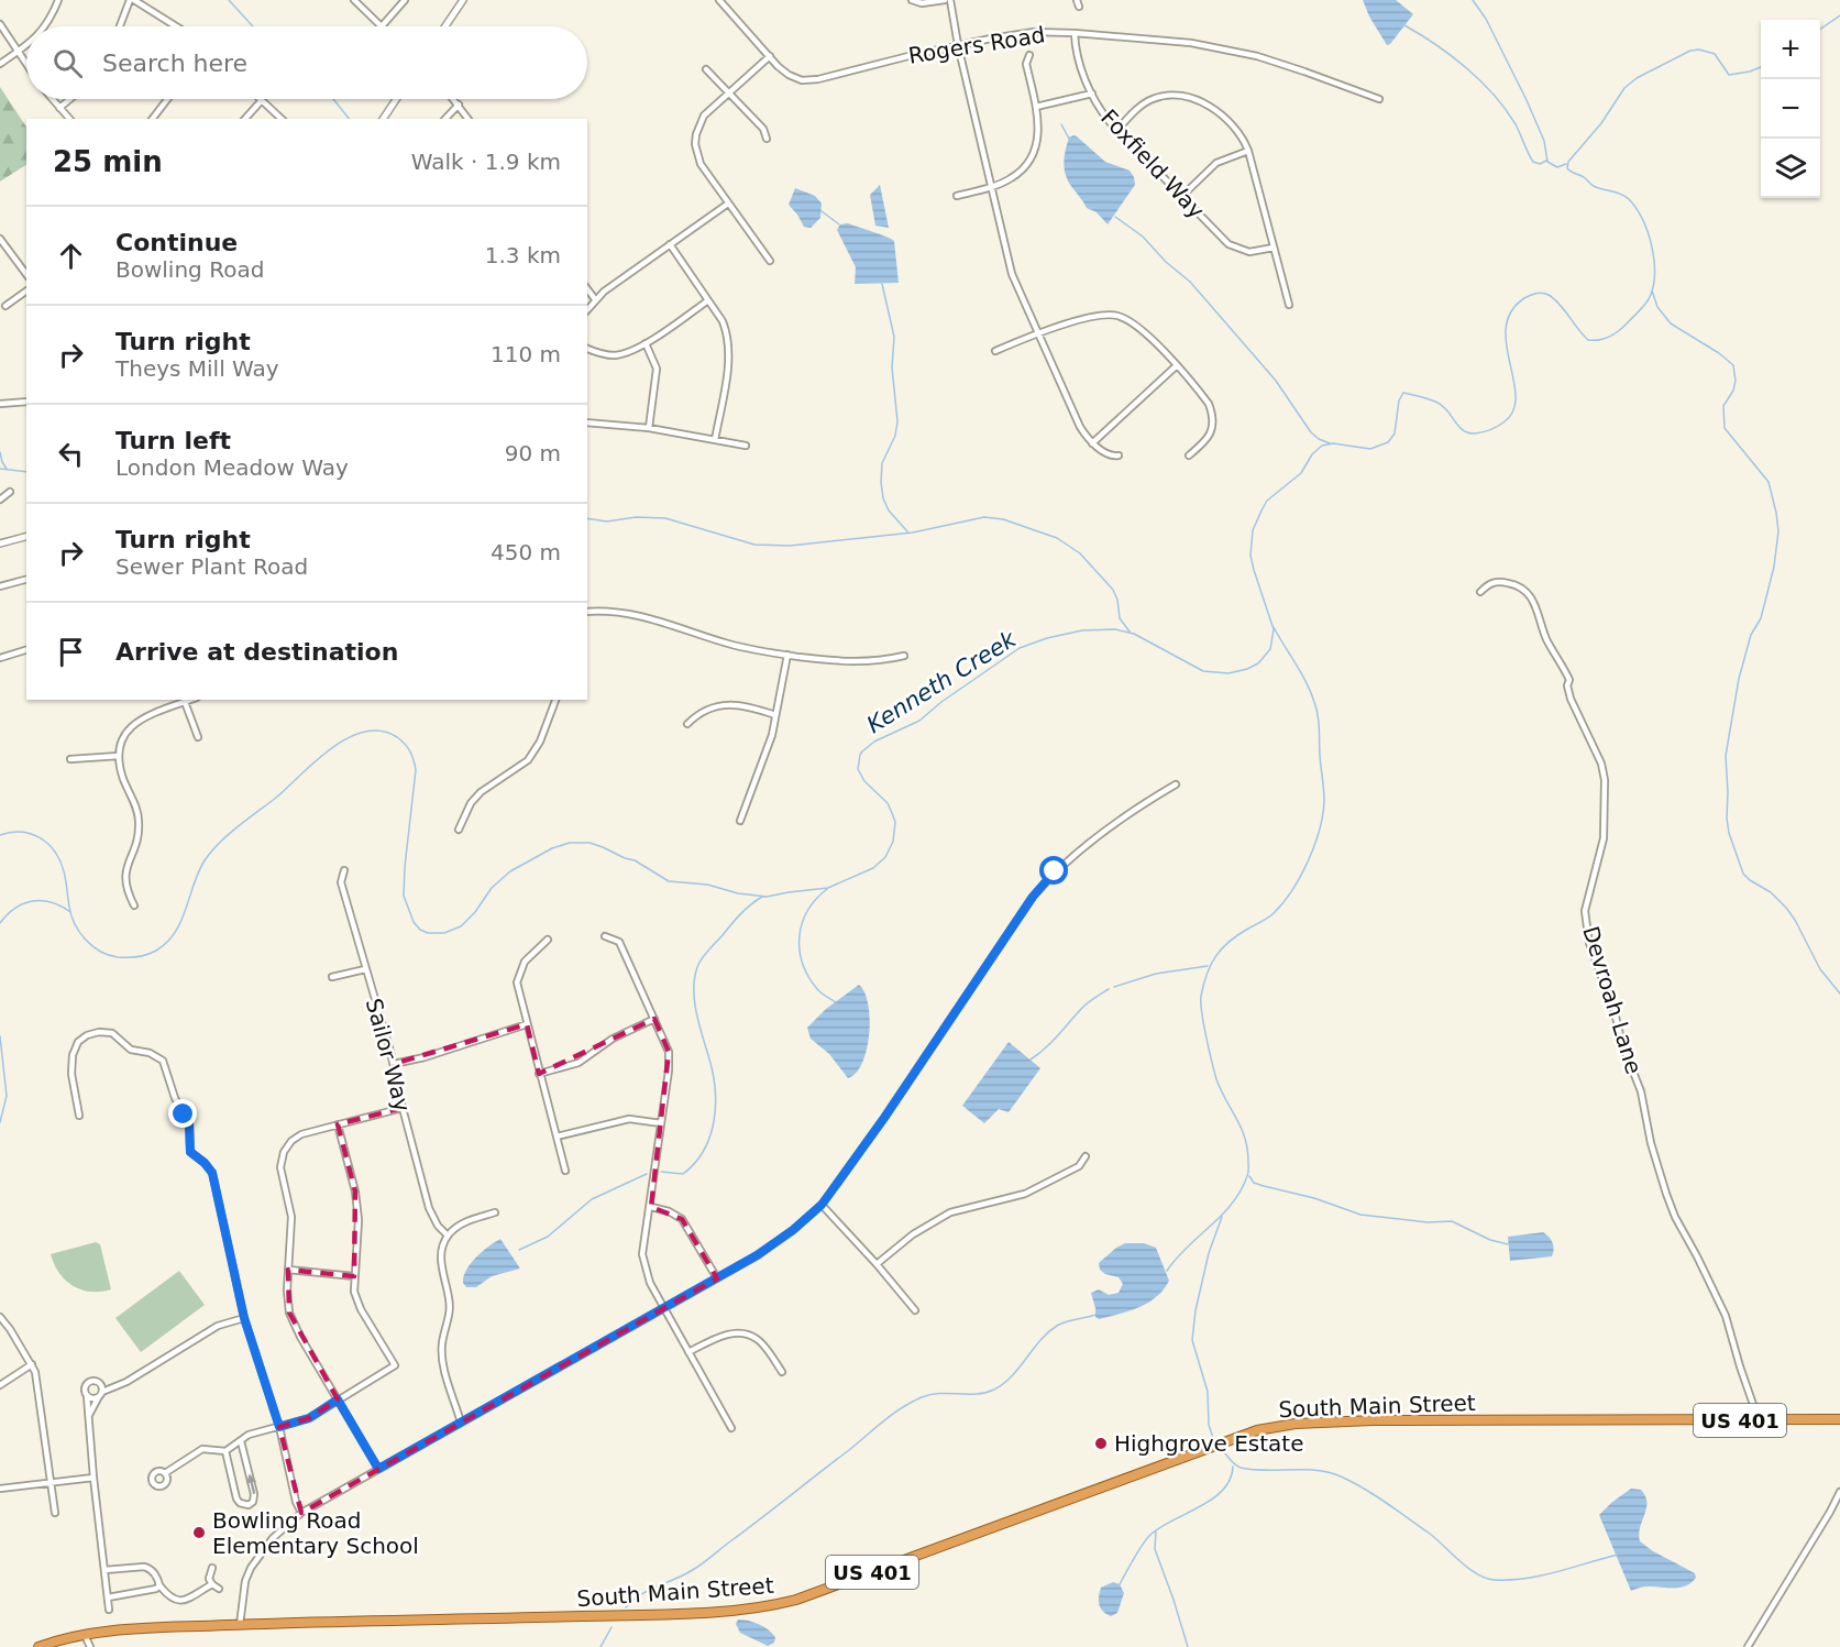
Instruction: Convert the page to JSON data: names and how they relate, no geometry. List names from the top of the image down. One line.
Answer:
{"streets":{"highway":["South Main Street","US 401"],"street":["Rogers Road","Foxfield Way","Devroah Lane","Sailor Way"]},"crossings":[["Rogers Road","Foxfield Way"],["Devroah Lane","South Main Street"],["Devroah Lane","US 401"],["South Main Street","US 401"]],"water":["Kenneth Creek"],"places":["Highgrove Estate","Bowling Road Elementary School"],"page":{"map_buttons":["+","−"],"search":"Search here","heading":["25 min","Walk · 1.9 km"],"list":[["Continue","Bowling Road","1.3 km"],["Turn right","Theys Mill Way","110 m"],["Turn left","London Meadow Way","90 m"],["Turn right","Sewer Plant Road","450 m"],"Arrive at destination"]}}
